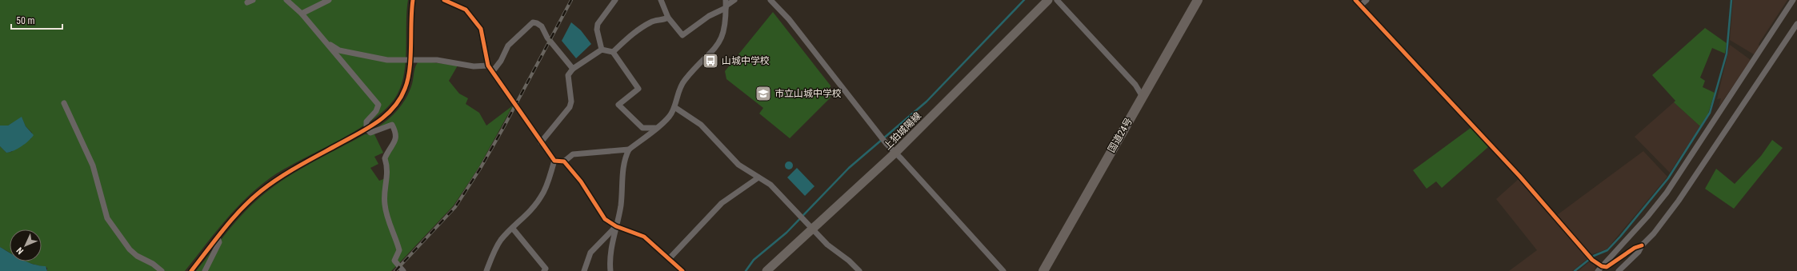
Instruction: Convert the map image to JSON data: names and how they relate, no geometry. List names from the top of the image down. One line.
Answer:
{"streets":{"highway":["国道24号"],"main road":["上狛城陽線"]},"places":{"bus stop":["山城中学校"],"school or university":["市立山城中学校"]},"scale_bar":"50 m","north":"bottom left"}
